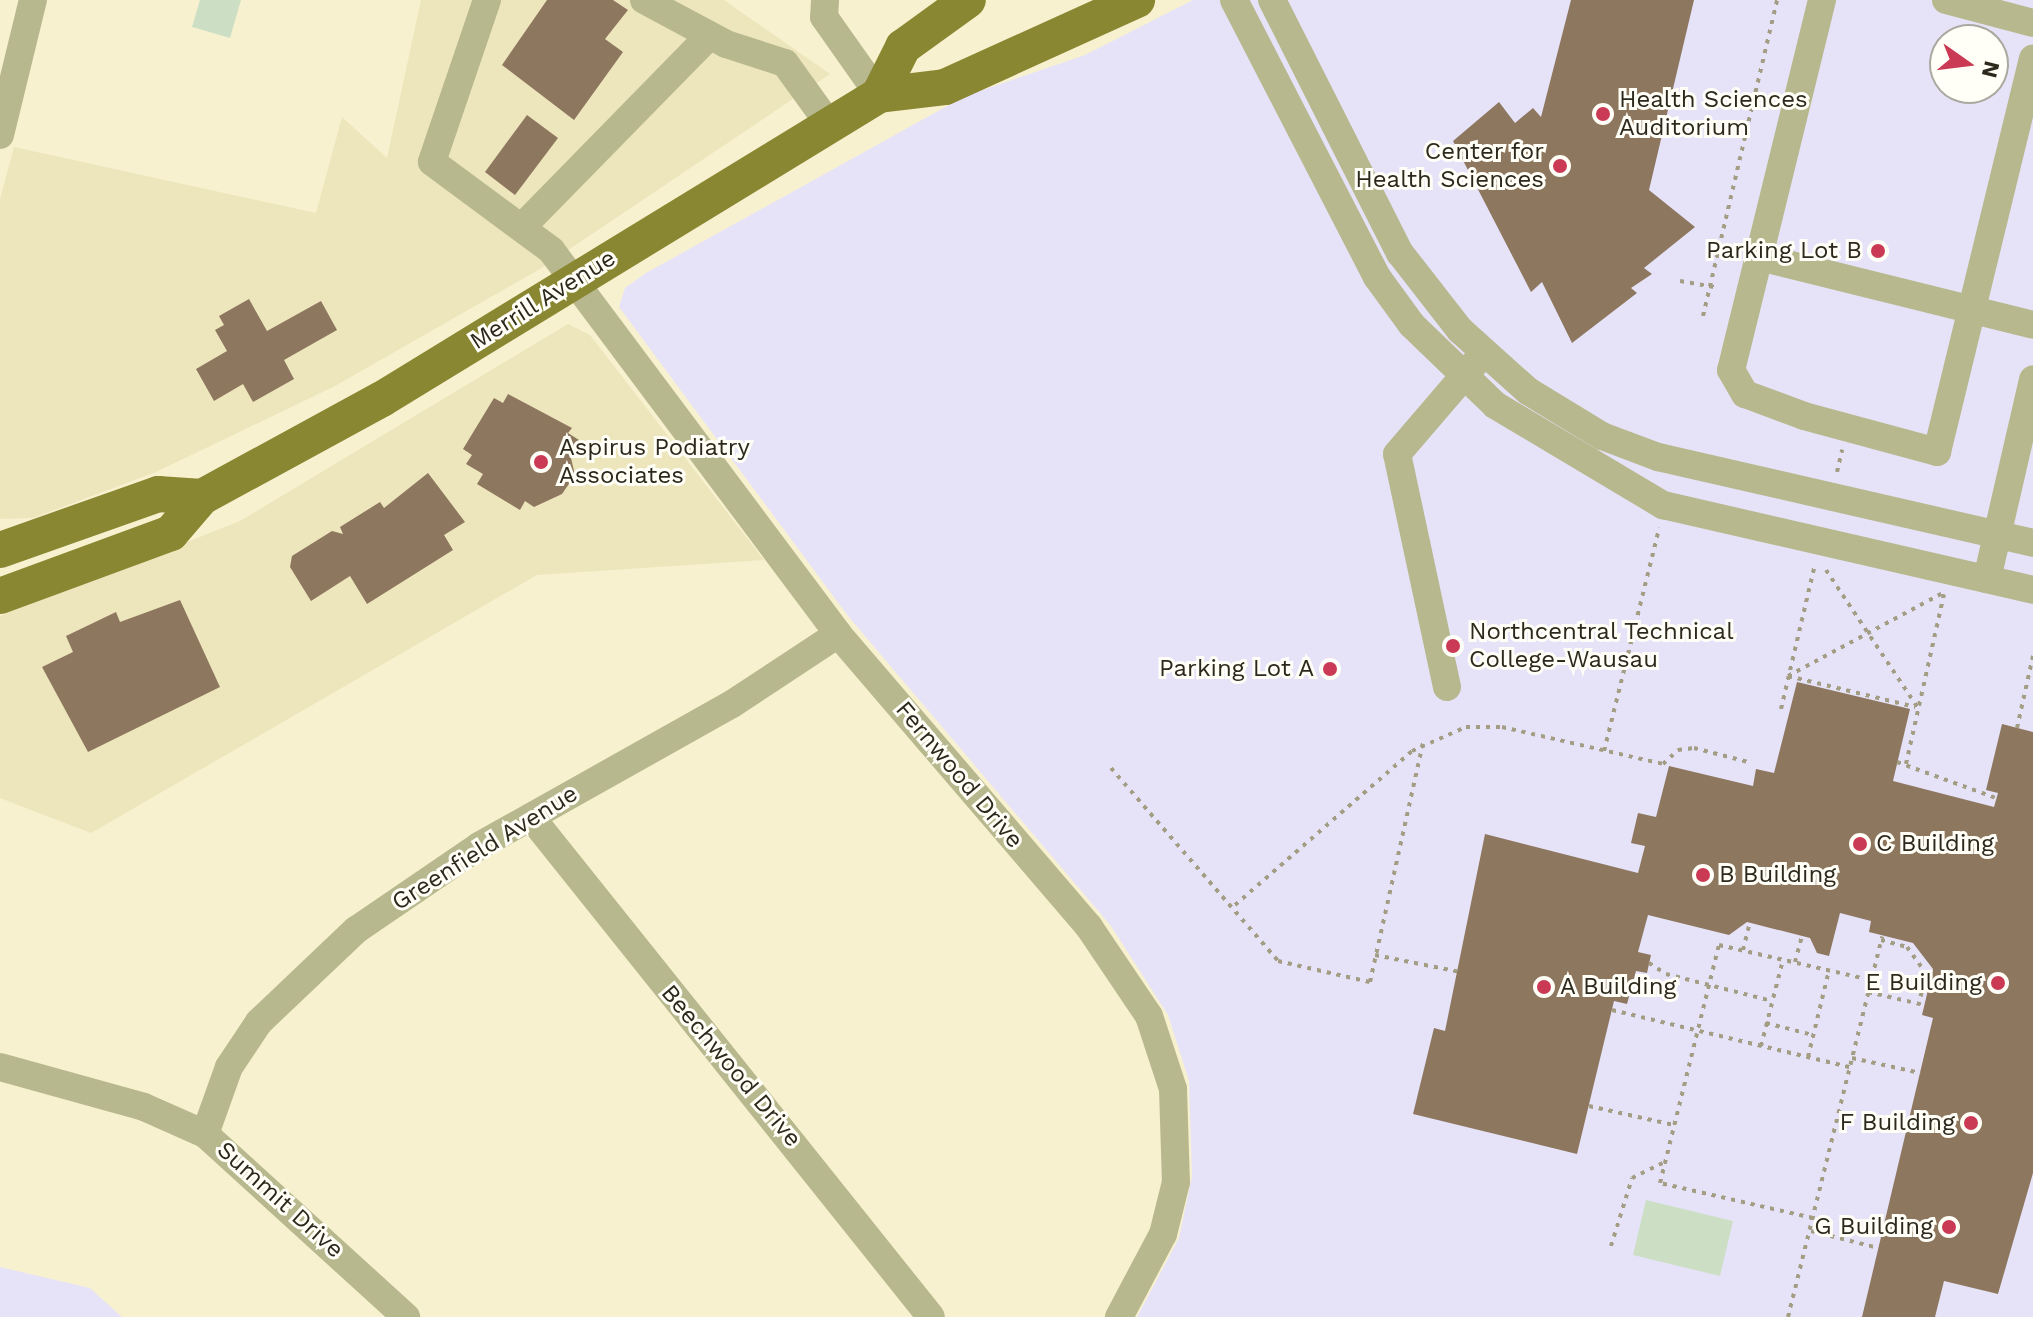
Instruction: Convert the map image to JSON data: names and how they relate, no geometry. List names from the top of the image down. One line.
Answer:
{"streets":{"main road":["Merrill Avenue"],"street":["Fernwood Drive","Greenfield Avenue","Beechwood Drive","Summit Drive"]},"crossings":[["Merrill Avenue","Fernwood Drive"],["Fernwood Drive","Greenfield Avenue"],["Greenfield Avenue","Beechwood Drive"],["Greenfield Avenue","Summit Drive"]],"places":["Health Sciences Auditorium","Center for Health Sciences","Parking Lot B","Aspirus Podiatry Associates","Northcentral Technical College-Wausau","Parking Lot A","C Building","B Building","E Building","A Building","F Building","G Building"],"north":"right"}
